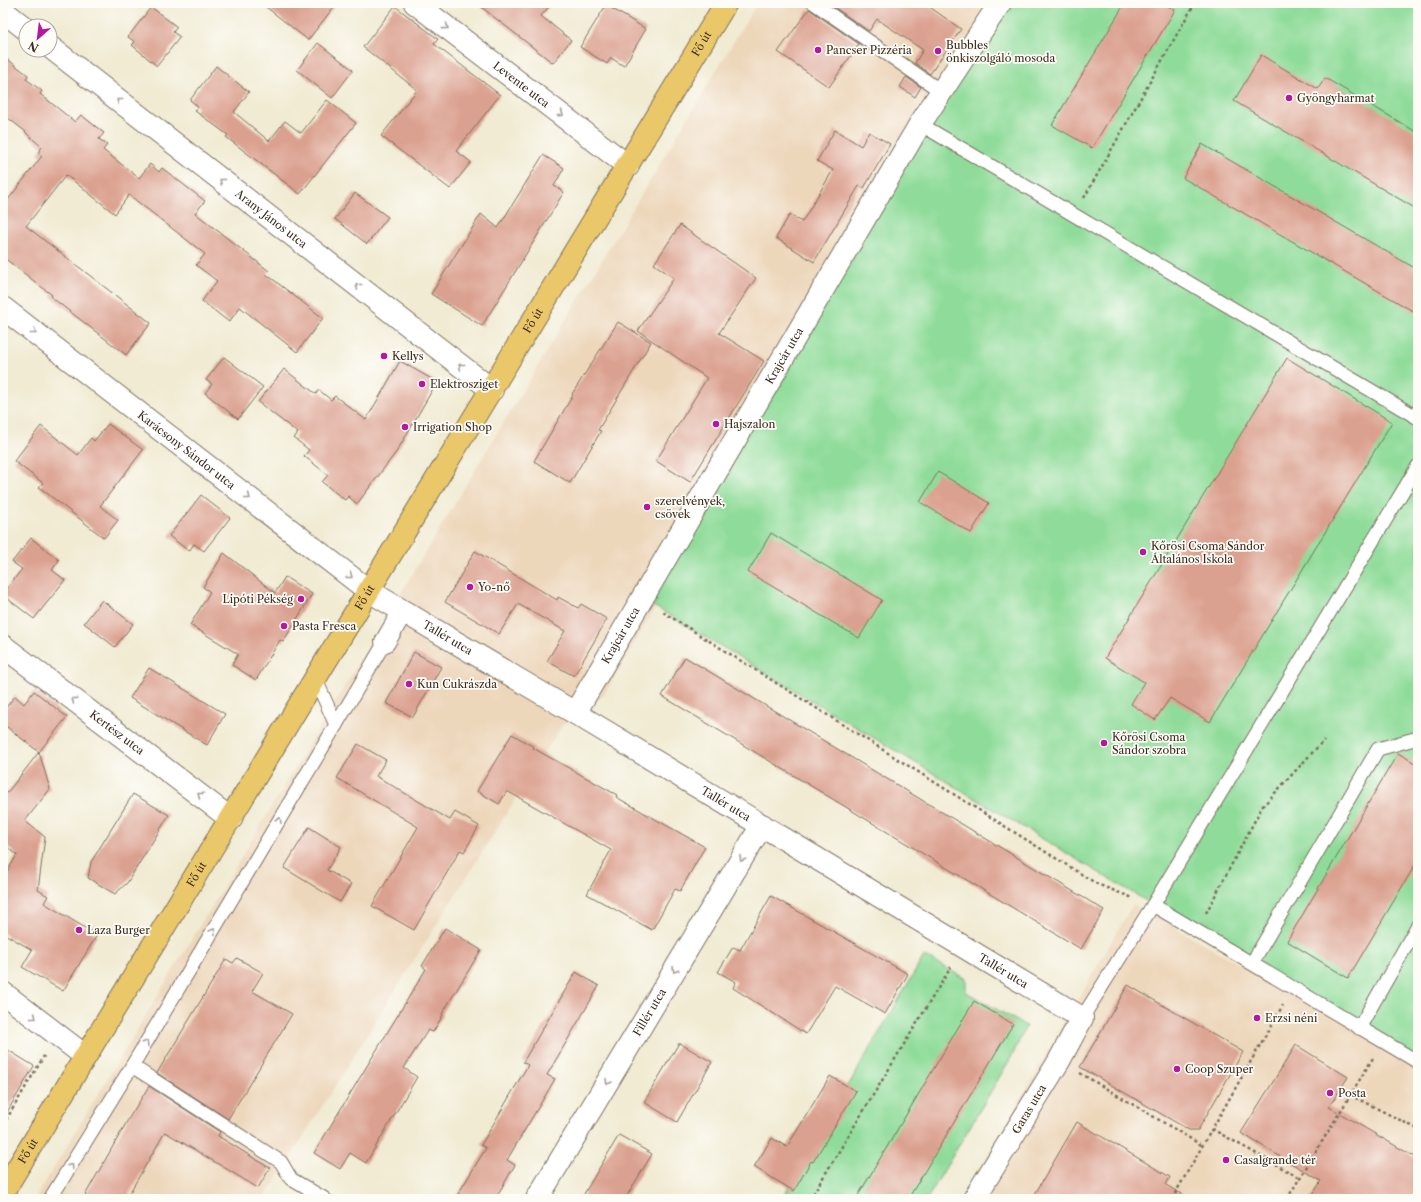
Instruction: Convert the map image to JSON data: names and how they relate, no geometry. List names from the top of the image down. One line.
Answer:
{"streets":{"main road":["Fő út"],"street":["Levente utca","Arany János utca","Krajcár utca","Karácsony Sándor utca","Tallér utca","Kertész utca","Fillér utca","Garas utca"]},"crossings":[["Fő út","Levente utca"],["Fő út","Arany János utca"],["Fő út","Karácsony Sándor utca"],["Fő út","Tallér utca"],["Fő út","Kertész utca"],["Krajcár utca","Tallér utca"],["Karácsony Sándor utca","Tallér utca"],["Tallér utca","Fillér utca"],["Tallér utca","Garas utca"]],"one_way":["Levente utca","Arany János utca","Karácsony Sándor utca","Kertész utca","Fillér utca"],"places":["Pancser Pizzéria","Bubbles önkiszolgáló mosoda","Gyöngyharmat","Kellys","Elektrosziget","Hajszalon","Irrigation Shop","szerelvények, csövek","Kőrösi Csoma Sándor Általános Iskola","Yo-nő","Lipóti Pékség","Pasta Fresca","Kun Cukrászda","Kőrösi Csoma Sándor szobra","Laza Burger","Erzsi néni","Coop Szuper","Posta","Casalgrande tér"],"north":"bottom left"}
